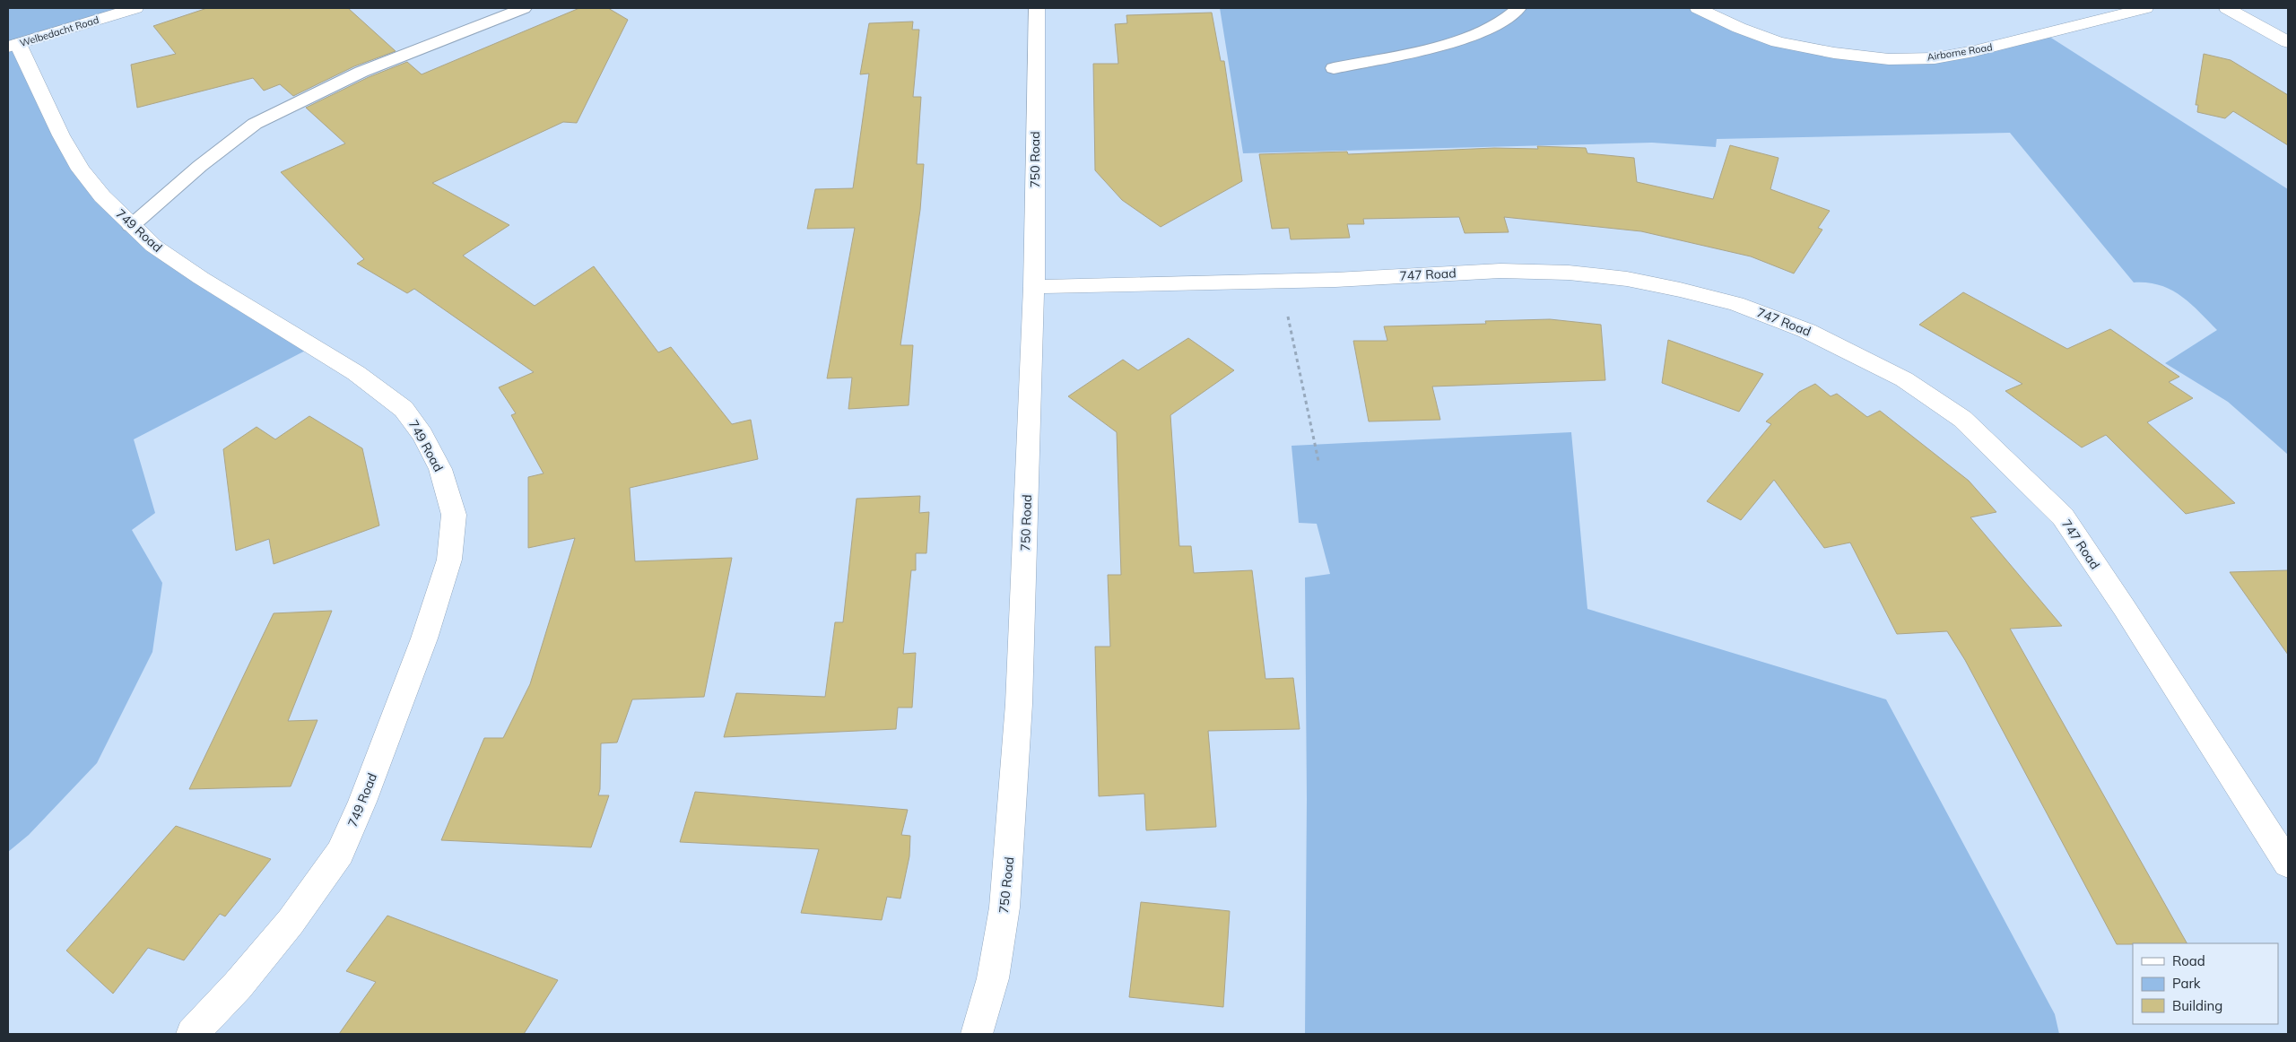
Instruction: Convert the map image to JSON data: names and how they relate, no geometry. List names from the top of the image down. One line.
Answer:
{"streets":{"street":["Welbedacht Road","Airborne Road","750 Road","749 Road","747 Road"]},"crossings":[["Welbedacht Road","749 Road"],["750 Road","747 Road"]],"legend":["Road","Park","Building"]}
